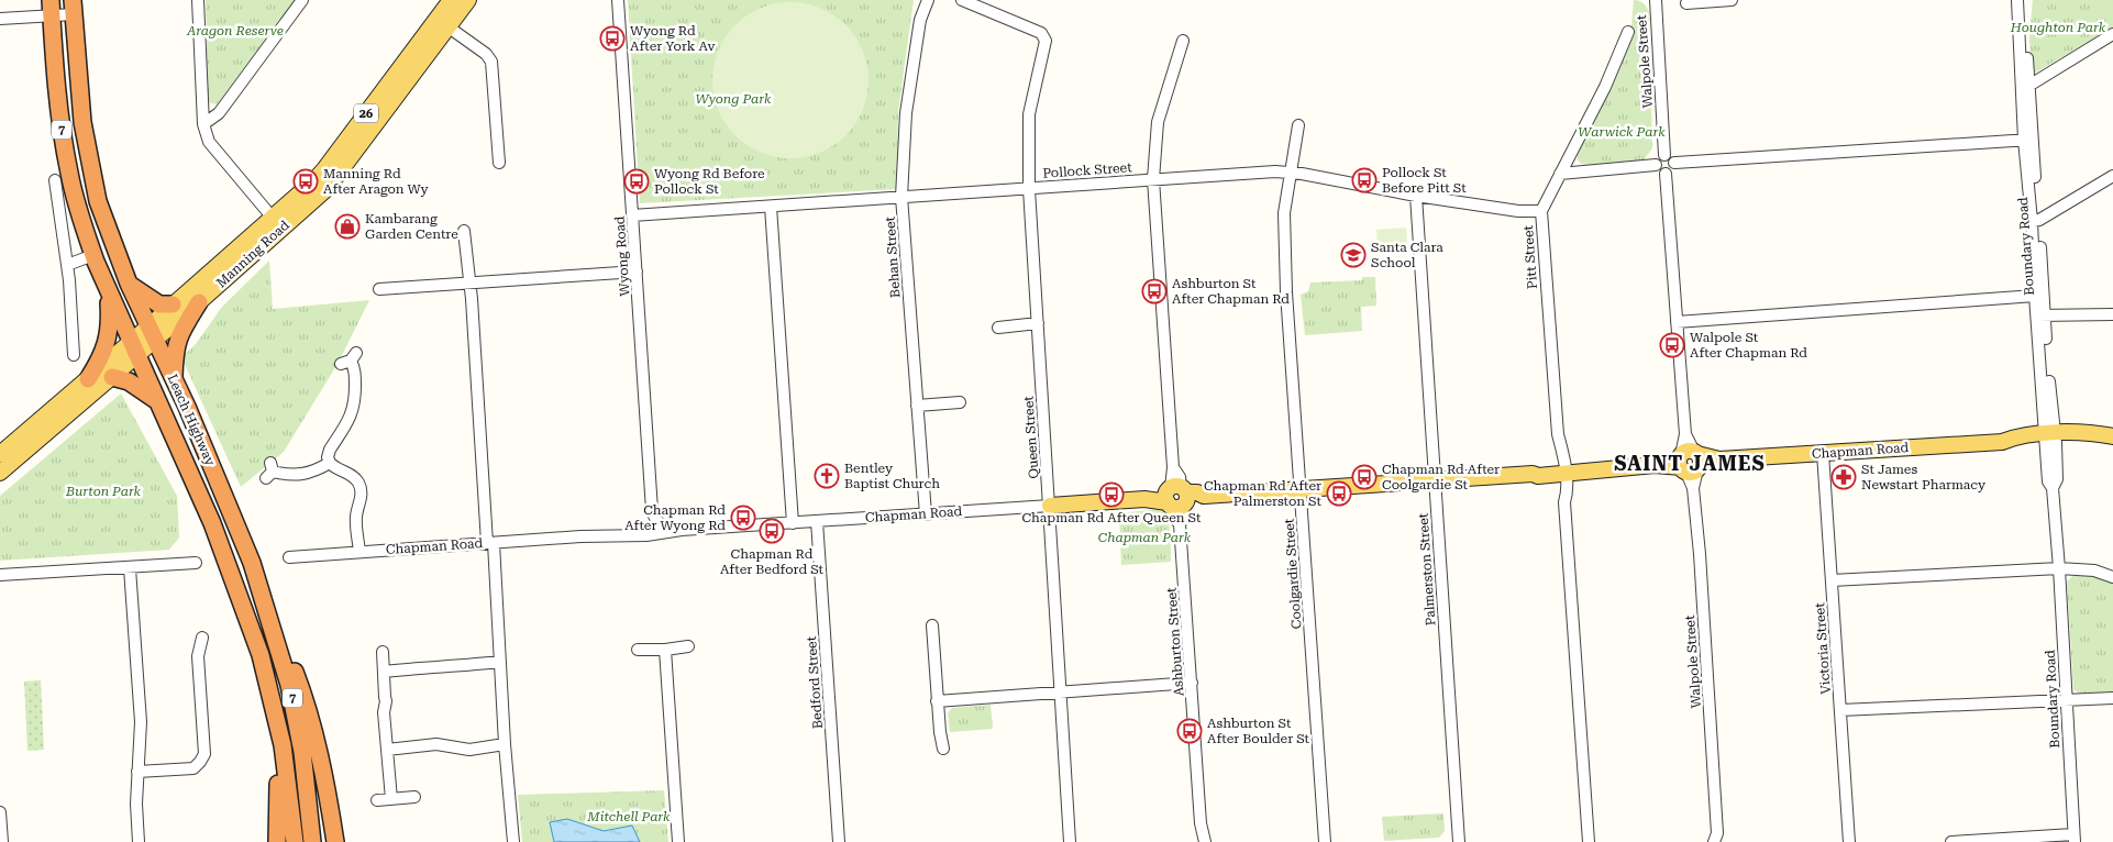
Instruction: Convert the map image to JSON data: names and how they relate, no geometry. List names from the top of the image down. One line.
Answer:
{"streets":{"highway":["7","Leach Highway"],"main road":["26","Manning Road","Chapman Road"],"street":["Walpole Street","Pollock Street","Boundary Road","Wyong Road","Behan Street","Pitt Street","Queen Street","Palmerston Street","Coolgardie Street","Ashburton Street","Victoria Street","Bedford Street"]},"crossings":[["Walpole Street","Chapman Road"],["Pollock Street","Wyong Road"],["Pollock Street","Behan Street"],["Pollock Street","Pitt Street"],["Pollock Street","Queen Street"],["Pollock Street","Palmerston Street"],["Pollock Street","Coolgardie Street"],["Pollock Street","Ashburton Street"],["Boundary Road","Chapman Road"],["Manning Road","Leach Highway"],["Wyong Road","Chapman Road"],["Behan Street","Chapman Road"],["Pitt Street","Chapman Road"],["Queen Street","Chapman Road"],["Chapman Road","Palmerston Street"],["Chapman Road","Coolgardie Street"],["Chapman Road","Ashburton Street"],["Chapman Road","Victoria Street"],["Chapman Road","Bedford Street"]],"districts":["SAINT JAMES"],"parks":["Houghton Park","Aragon Reserve","Wyong Park","Warwick Park","Burton Park","Chapman Park","Mitchell Park"],"places":{"bus stop":["Wyong Rd After York Av","Pollock St Before Pitt St","Manning Rd After Aragon Wy","Wyong Rd Before Pollock St","Ashburton St After Chapman Rd","Walpole St After Chapman Rd","Chapman Rd After Coolgardie St","Chapman Rd After Palmerston St","Chapman Rd After Queen St","Chapman Rd After Wyong Rd","Chapman Rd After Bedford St","Ashburton St After Boulder St"],"shop":["Kambarang Garden Centre"],"school or university":["Santa Clara School"],"church":["Bentley Baptist Church"],"pharmacy":["St James Newstart Pharmacy"]}}
